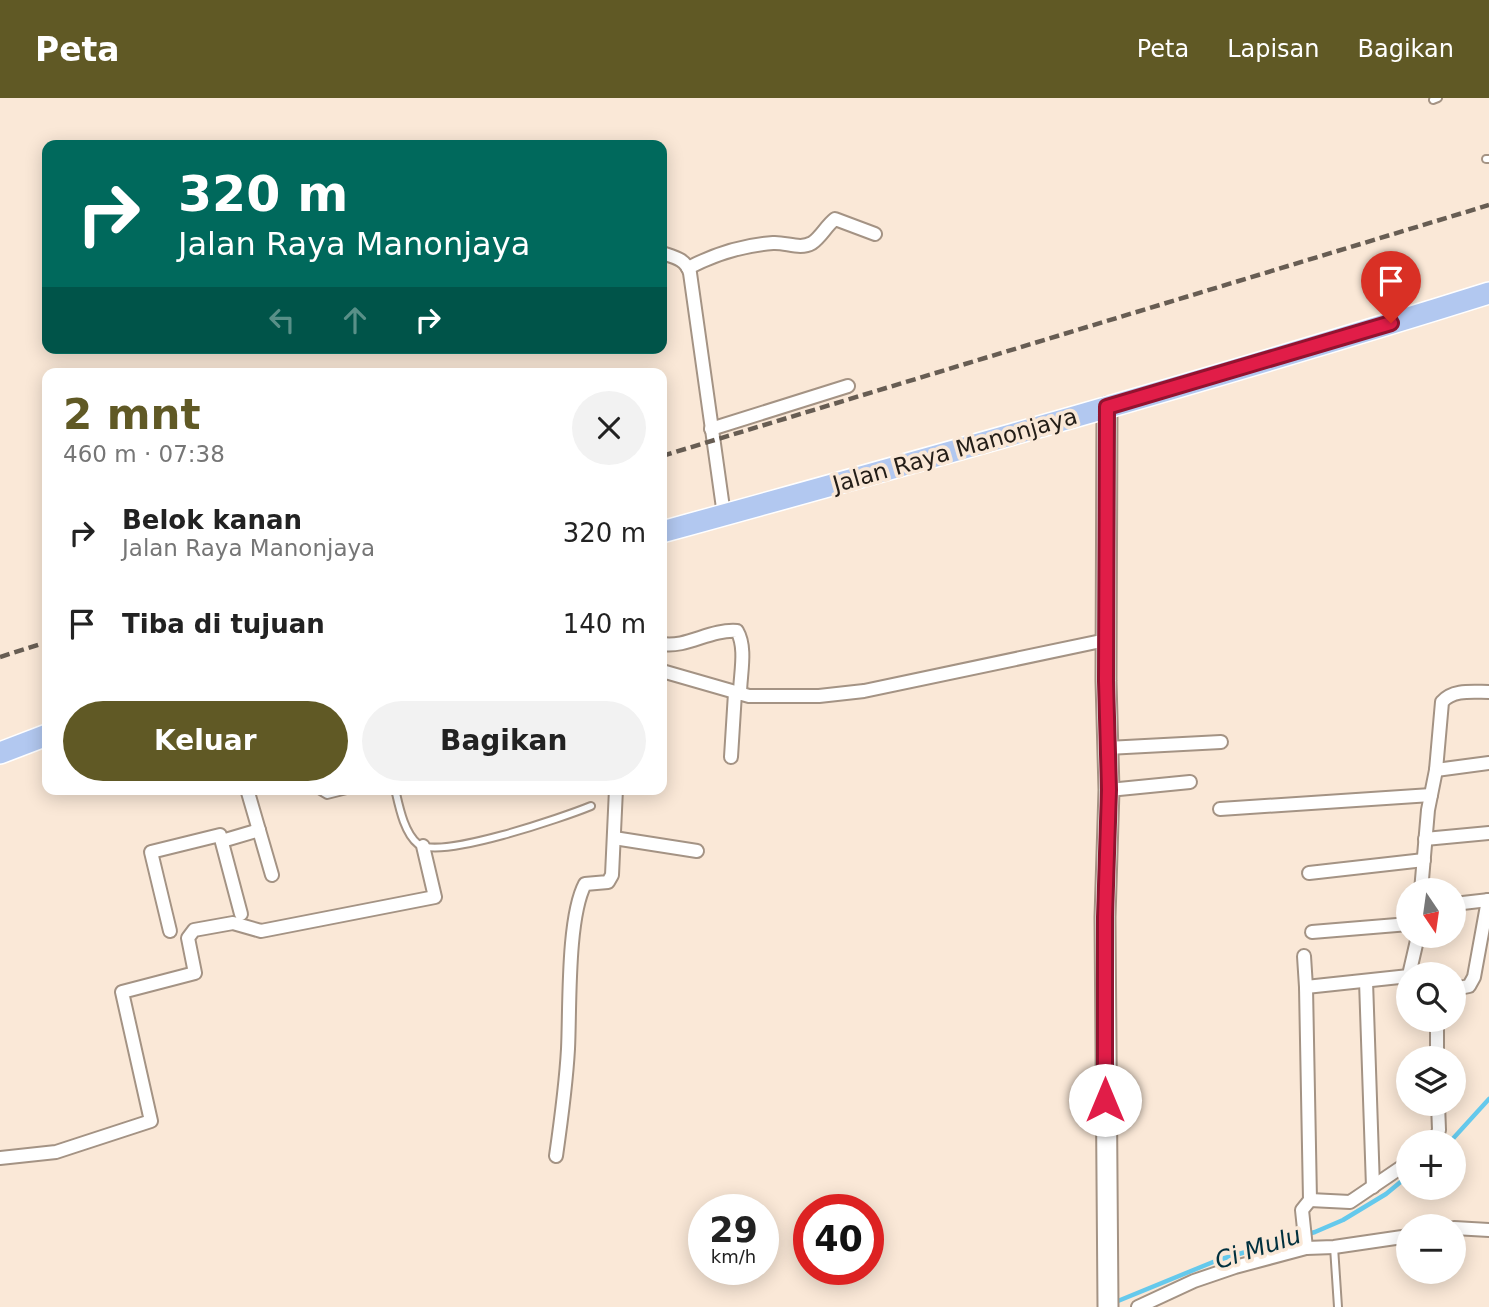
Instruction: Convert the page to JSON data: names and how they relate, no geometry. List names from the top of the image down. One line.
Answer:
{"streets":{"main road":["Jalan Raya Manonjaya"]},"water":["Ci Mulu"],"north":"bottom","page":{"header":"Peta","nav":["Peta","Lapisan","Bagikan"],"turn":["320 m","Jalan Raya Manonjaya"],"heading":["2 mnt","460 m · 07:38"],"list":[{"name":"Belok kanan","note":"Jalan Raya Manonjaya","value":"320 m"},{"name":"Tiba di tujuan","value":"140 m"}],"buttons":["Keluar","Bagikan"],"map_buttons":["+","−"],"speed":"29 km/h","limit":"40"}}
